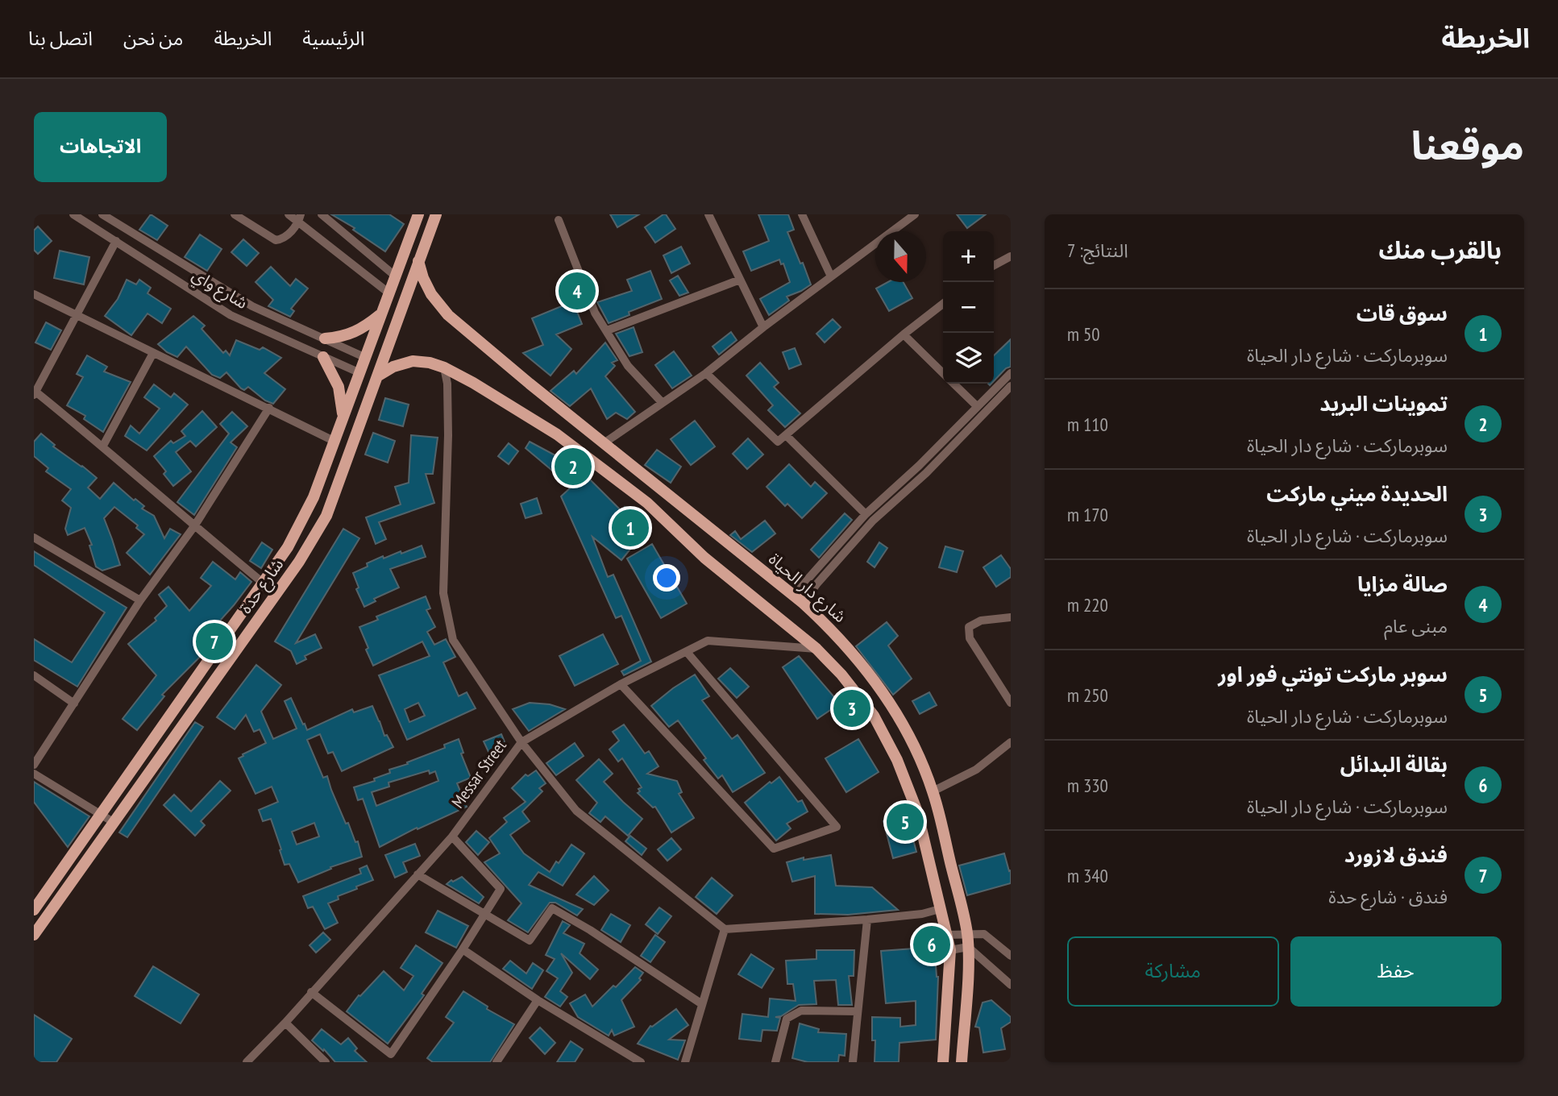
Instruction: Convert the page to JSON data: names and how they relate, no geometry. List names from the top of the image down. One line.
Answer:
{"streets":{"main road":["شارع حدة","شارع دار الحياة"],"street":["شارع واي","Messar Street"]},"crossings":[["شارع واي","شارع حدة"],["شارع حدة","شارع دار الحياة"]],"north":"bottom","page":{"header":"الخريطة","nav":["الرئيسية","الخريطة","من نحن","اتصل بنا"],"title":"موقعنا","buttons":["الاتجاهات",["حفظ","مشاركة"]],"heading":["بالقرب منك","النتائج: 7"],"map_buttons":["+","−"],"pins":["4","2","1","7","3","5","6"],"list":[{"mark":"1","name":"سوق قات","note":"سوبرماركت · شارع دار الحياة","value":"50 m"},{"mark":"2","name":"تموينات البريد","note":"سوبرماركت · شارع دار الحياة","value":"110 m"},{"mark":"3","name":"الحديدة ميني ماركت","note":"سوبرماركت · شارع دار الحياة","value":"170 m"},{"mark":"4","name":"صالة مزايا","note":"مبنى عام","value":"220 m"},{"mark":"5","name":"سوبر ماركت تونتي فور اور","note":"سوبرماركت · شارع دار الحياة","value":"250 m"},{"mark":"6","name":"بقالة البدائل","note":"سوبرماركت · شارع دار الحياة","value":"330 m"},{"mark":"7","name":"فندق لازورد","note":"فندق · شارع حدة","value":"340 m"}]}}
